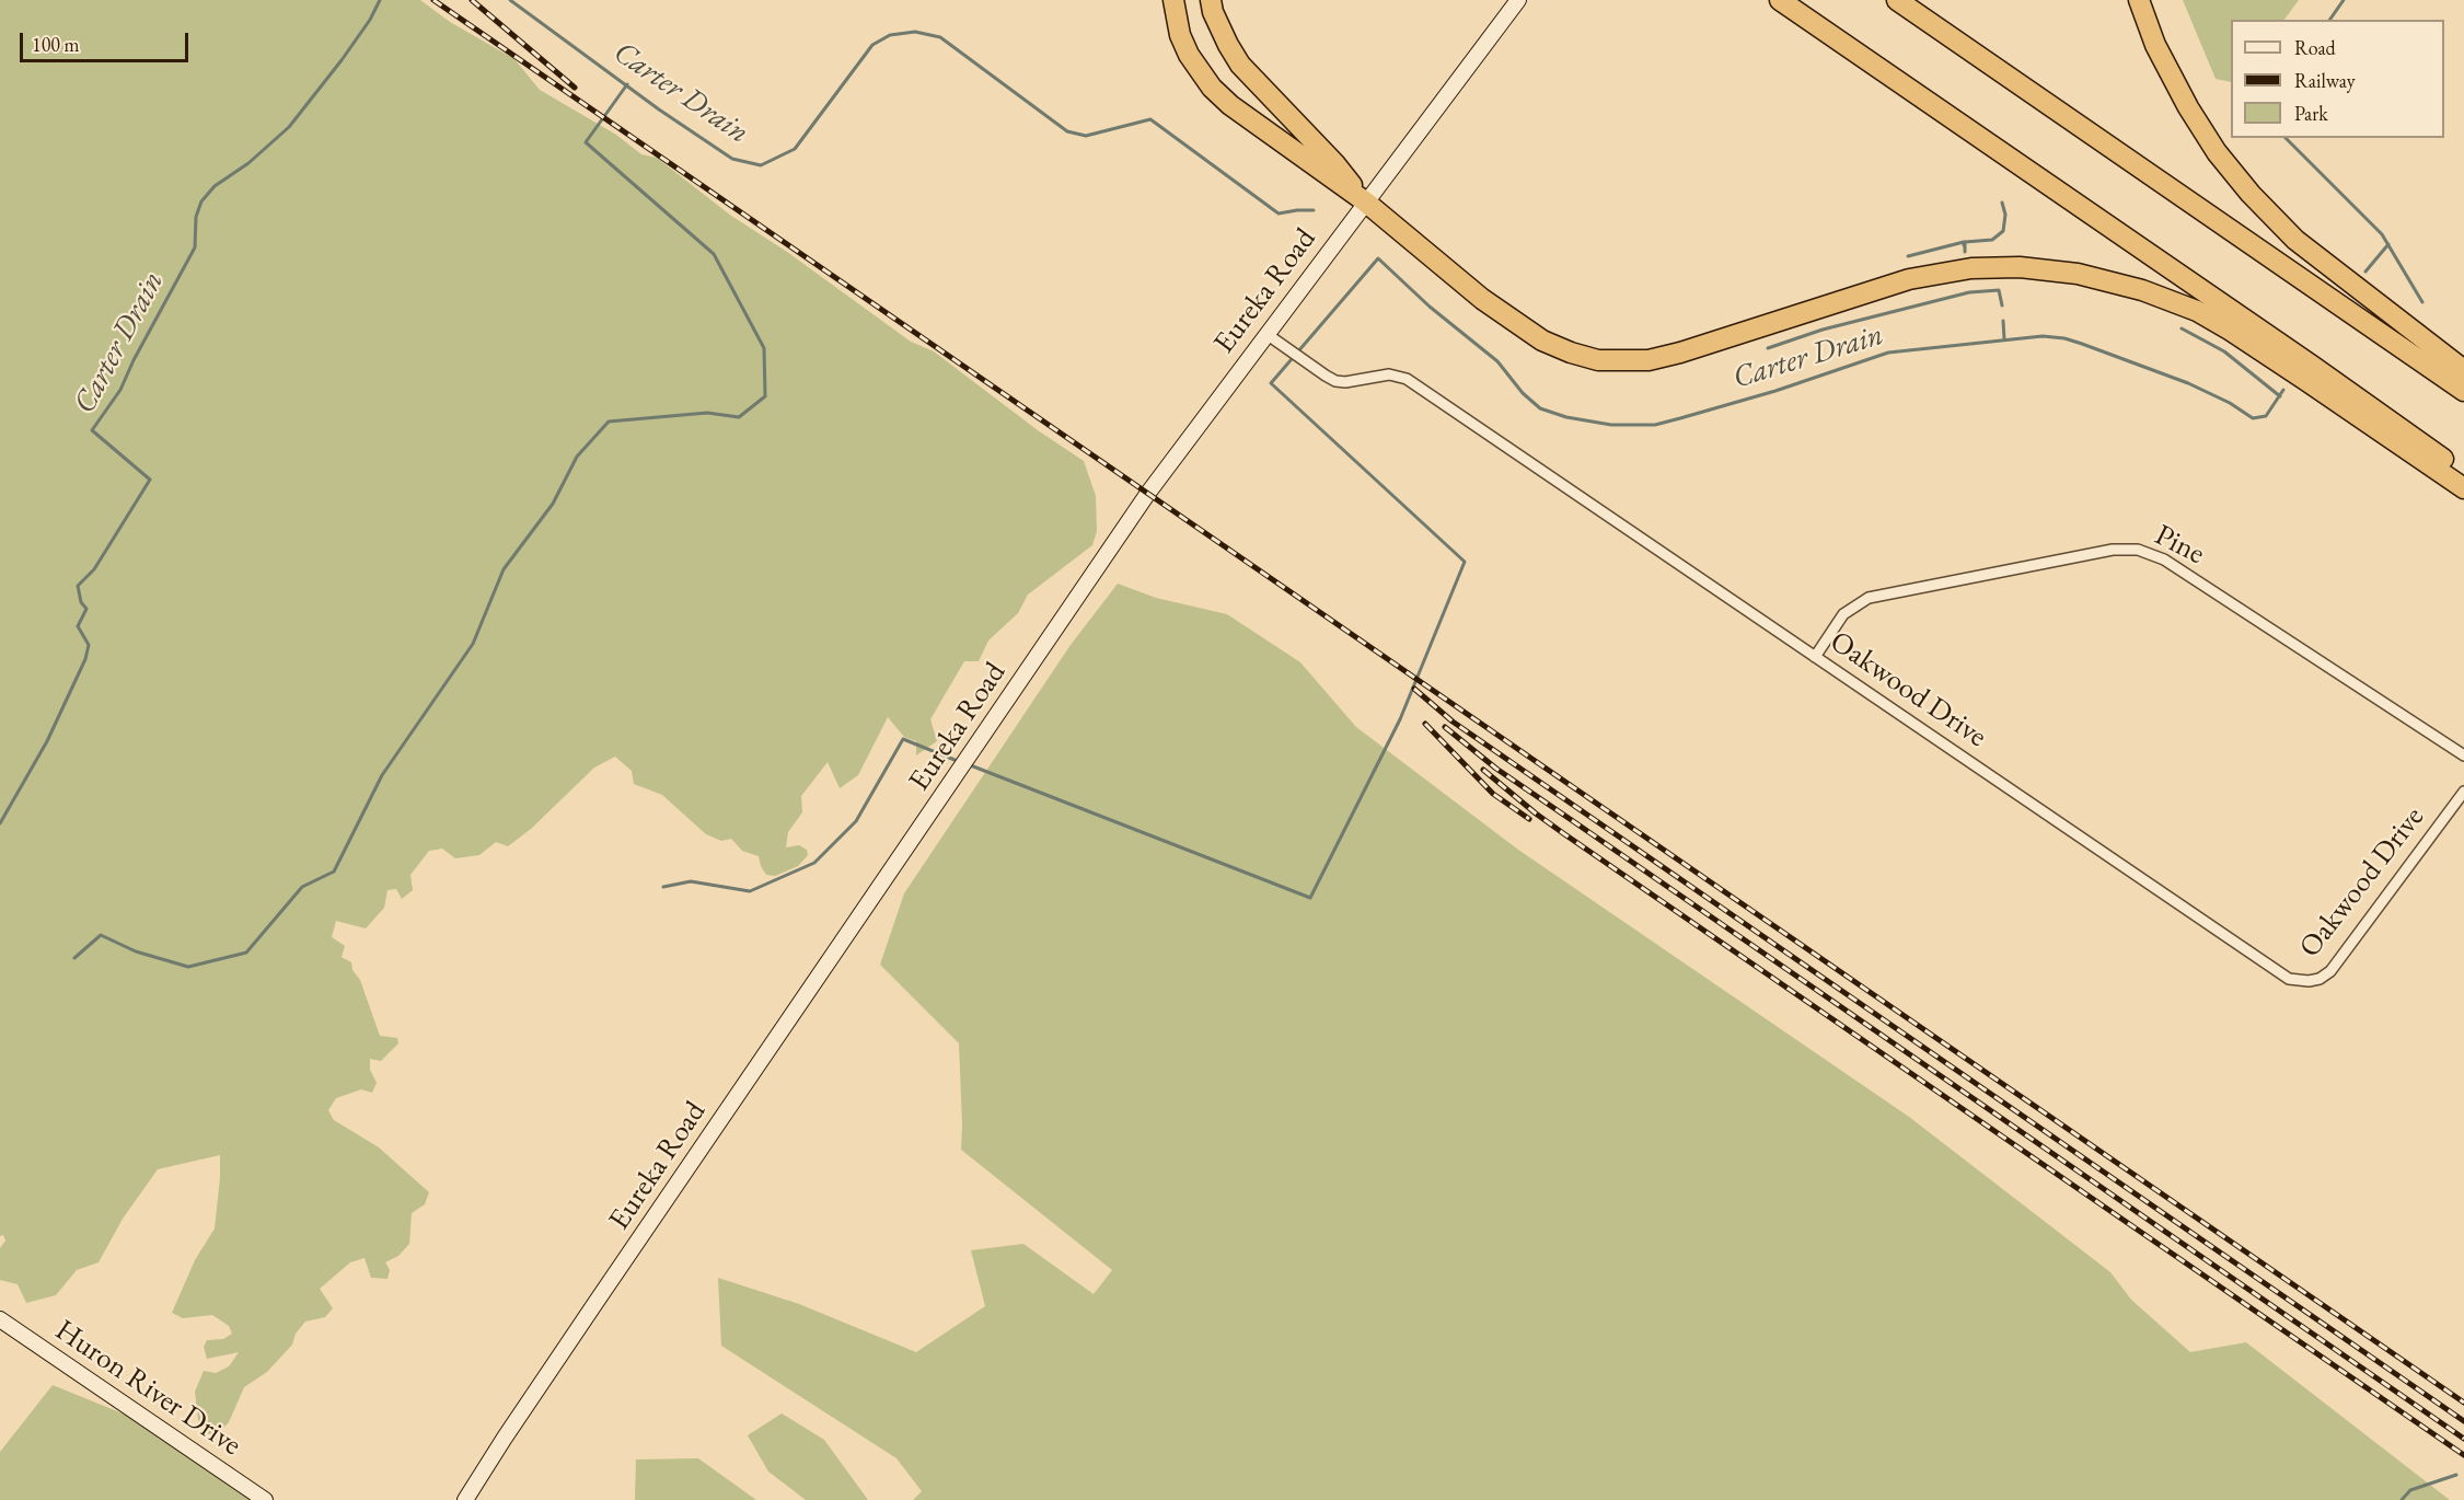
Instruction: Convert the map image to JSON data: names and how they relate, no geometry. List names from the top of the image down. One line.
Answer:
{"streets":{"street":["Eureka Road","Pine","Oakwood Drive","Huron River Drive"]},"crossings":[["Eureka Road","Oakwood Drive"],["Pine","Oakwood Drive"]],"water":["Carter Drain"],"legend":["Road","Railway","Park"],"scale_bar":"100 m"}
